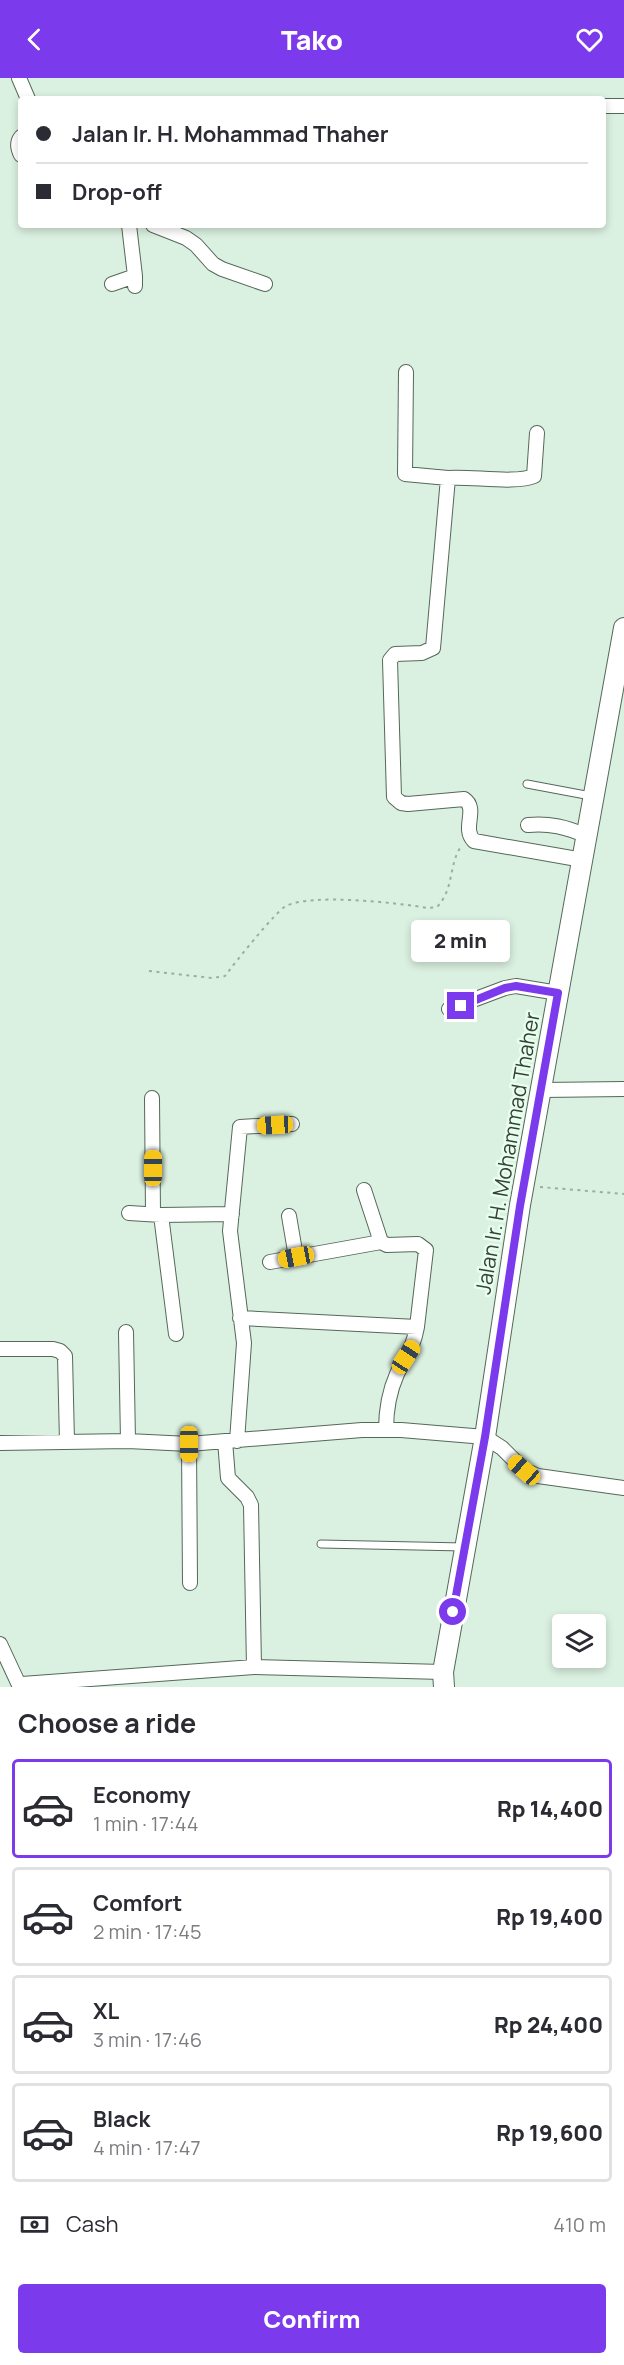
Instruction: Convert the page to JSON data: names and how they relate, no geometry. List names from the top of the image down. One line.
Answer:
{"streets":{"main road":["Jalan Ir. H. Mohammad Thaher"]},"page":{"header":"Tako","banner":["Jalan Ir. H. Mohammad Thaher","Drop-off"],"bubble":"2 min","heading":"Choose a ride","list":[{"name":"Economy","note":"1 min · 17:44","value":"Rp 14,400"},{"name":"Comfort","note":"2 min · 17:45","value":"Rp 19,400"},{"name":"XL","note":"3 min · 17:46","value":"Rp 24,400"},{"name":"Black","note":"4 min · 17:47","value":"Rp 19,600"}],"pay":["Cash","410 m"],"buttons":"Confirm"}}
